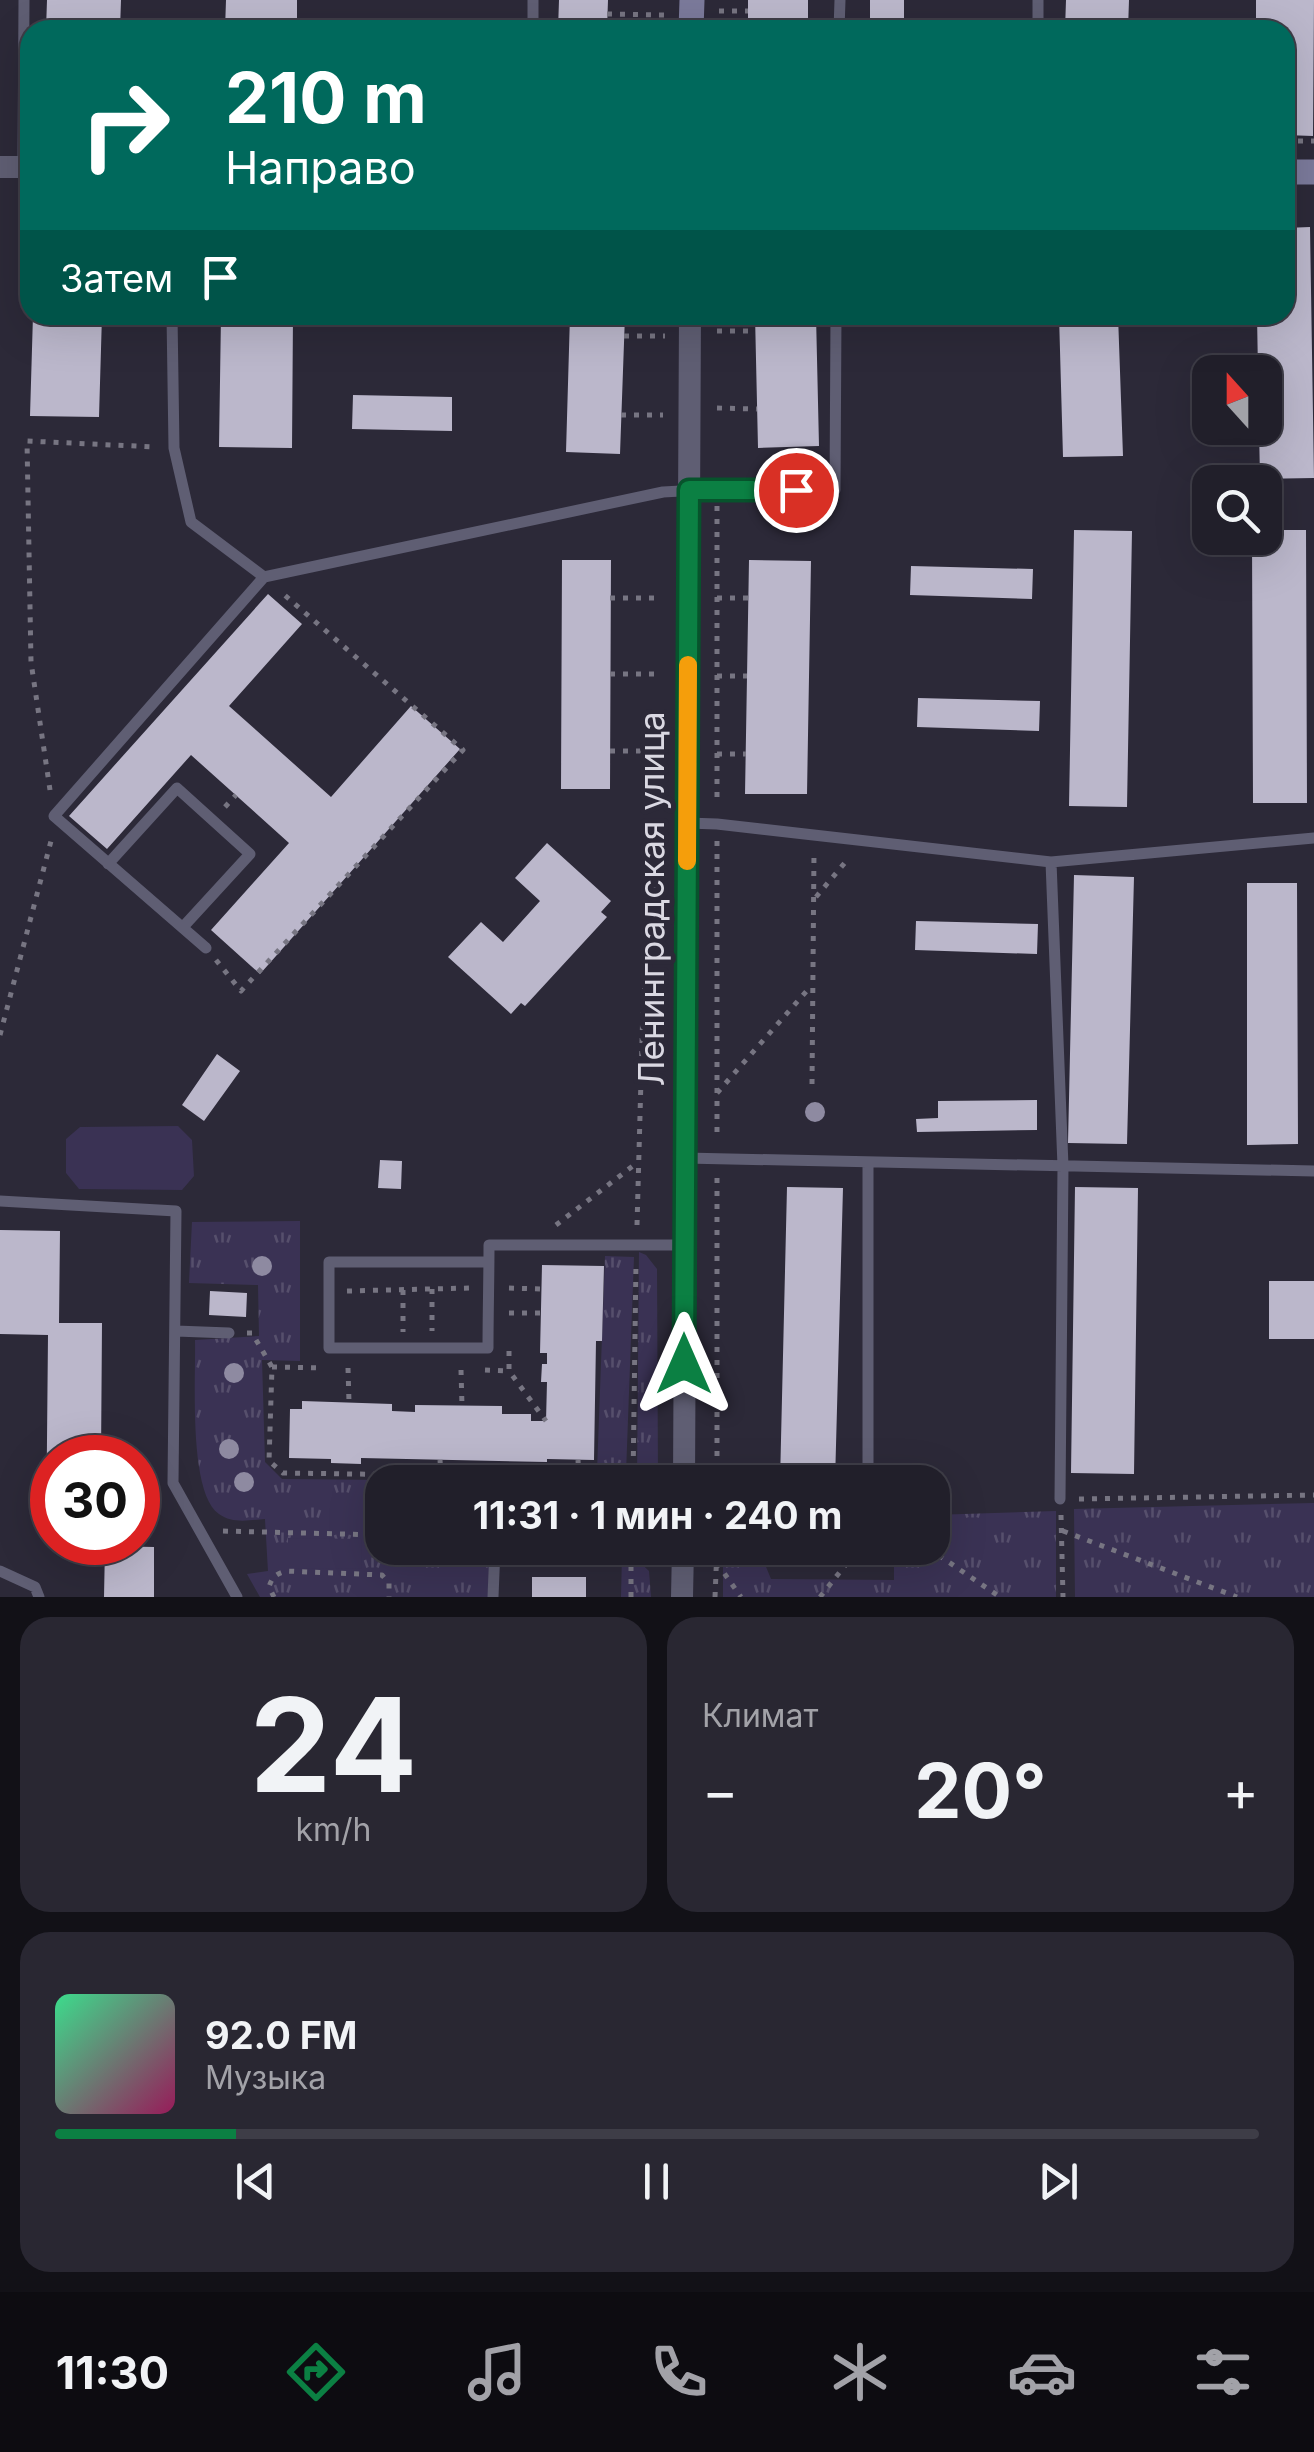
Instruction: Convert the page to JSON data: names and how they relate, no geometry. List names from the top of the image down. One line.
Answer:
{"streets":{"street":["Ленинградская улица"]},"north":"top","page":{"turn":["210 m","Направо"],"then":"Затем","limit":"30","trip":"11:31 · 1 мин · 240 m","tile":[["24","km/h"],"Климат"],"heat":["−","20°","+"],"song":["92.0 FM","Музыка"],"tabs":"11:30"}}
